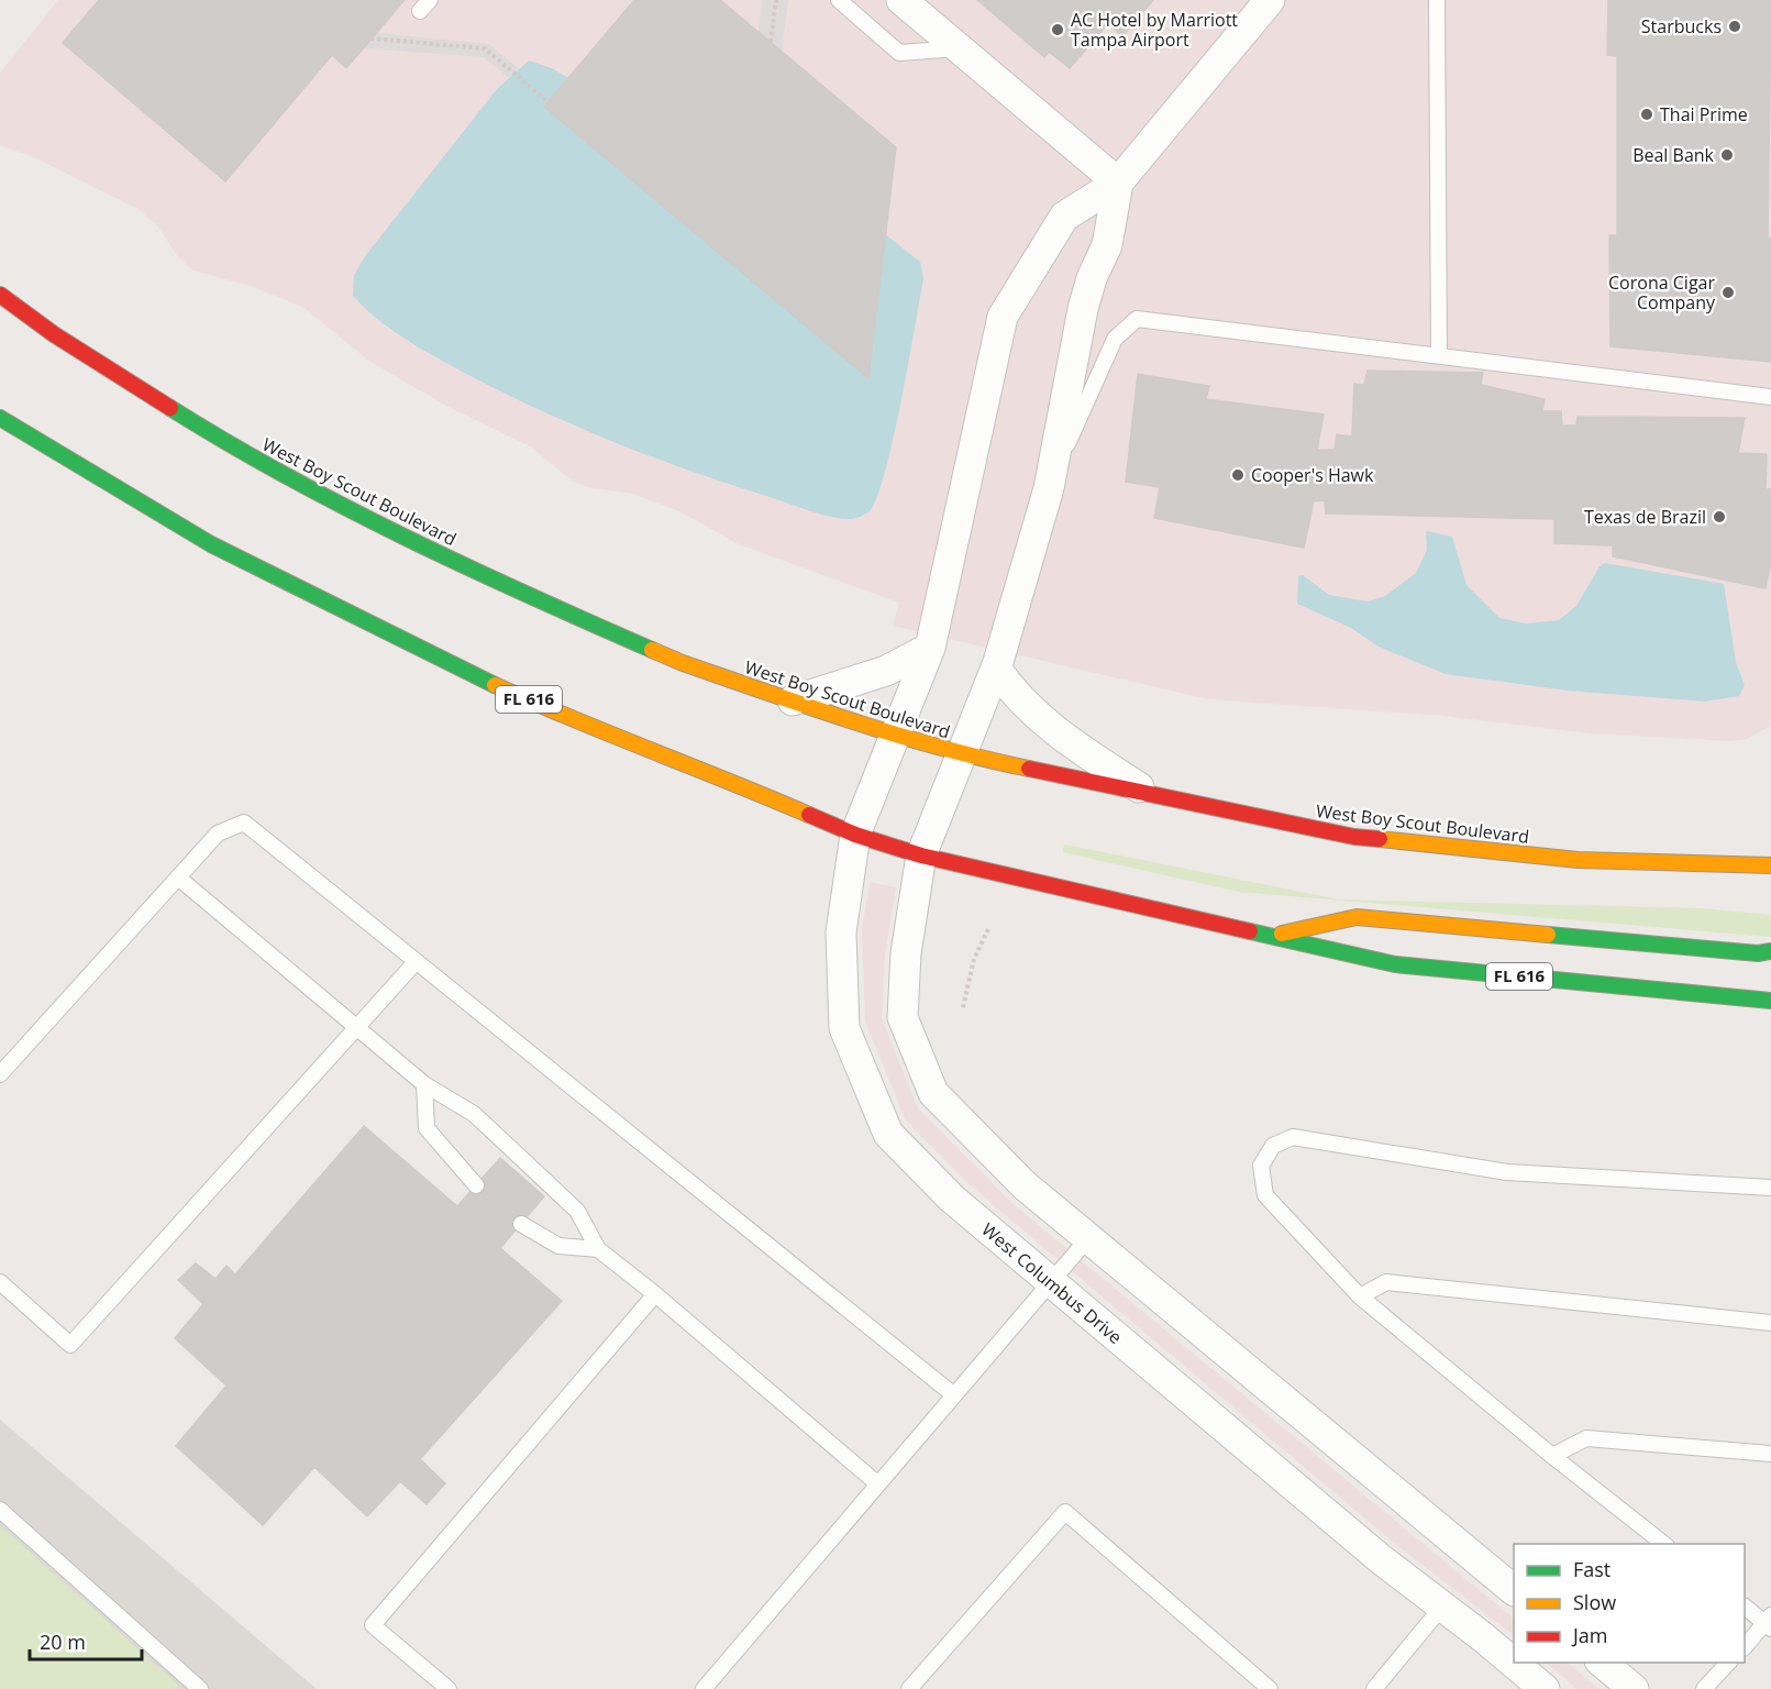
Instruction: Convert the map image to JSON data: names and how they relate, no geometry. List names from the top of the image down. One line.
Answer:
{"streets":{"main road":["West Boy Scout Boulevard","FL 616"],"street":["West Columbus Drive"]},"crossings":[["West Boy Scout Boulevard","West Columbus Drive"],["FL 616","West Columbus Drive"]],"places":["Starbucks","AC Hotel by Marriott Tampa Airport","Thai Prime","Beal Bank","Corona Cigar Company","Cooper's Hawk","Texas de Brazil"],"legend":["Fast","Slow","Jam"],"scale_bar":"20 m"}
